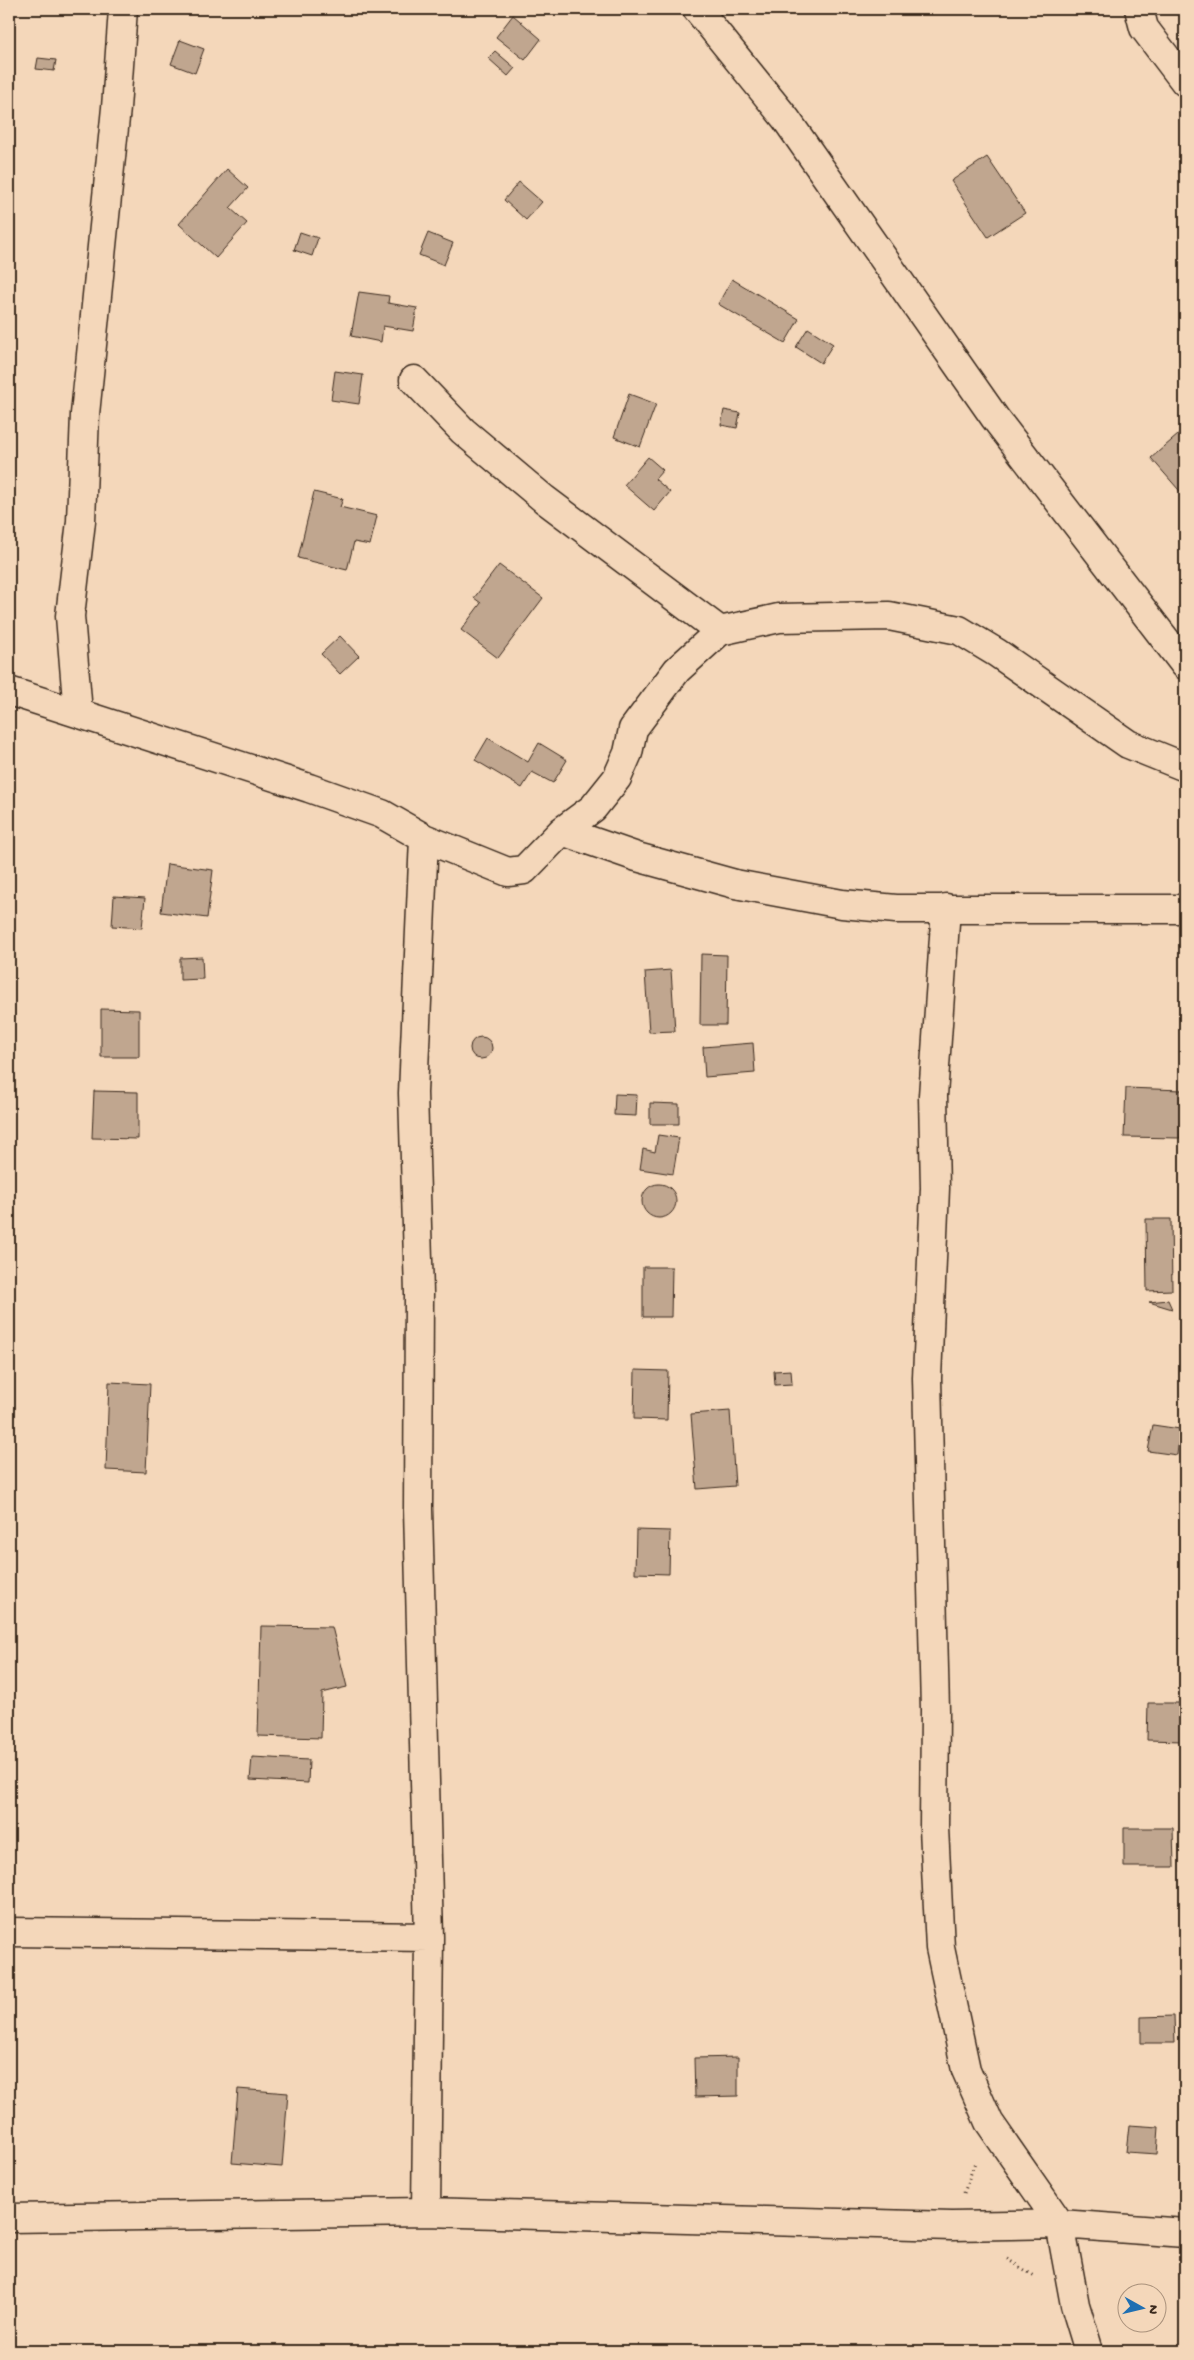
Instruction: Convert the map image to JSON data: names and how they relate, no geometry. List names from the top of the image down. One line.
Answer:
{"north":"right"}
